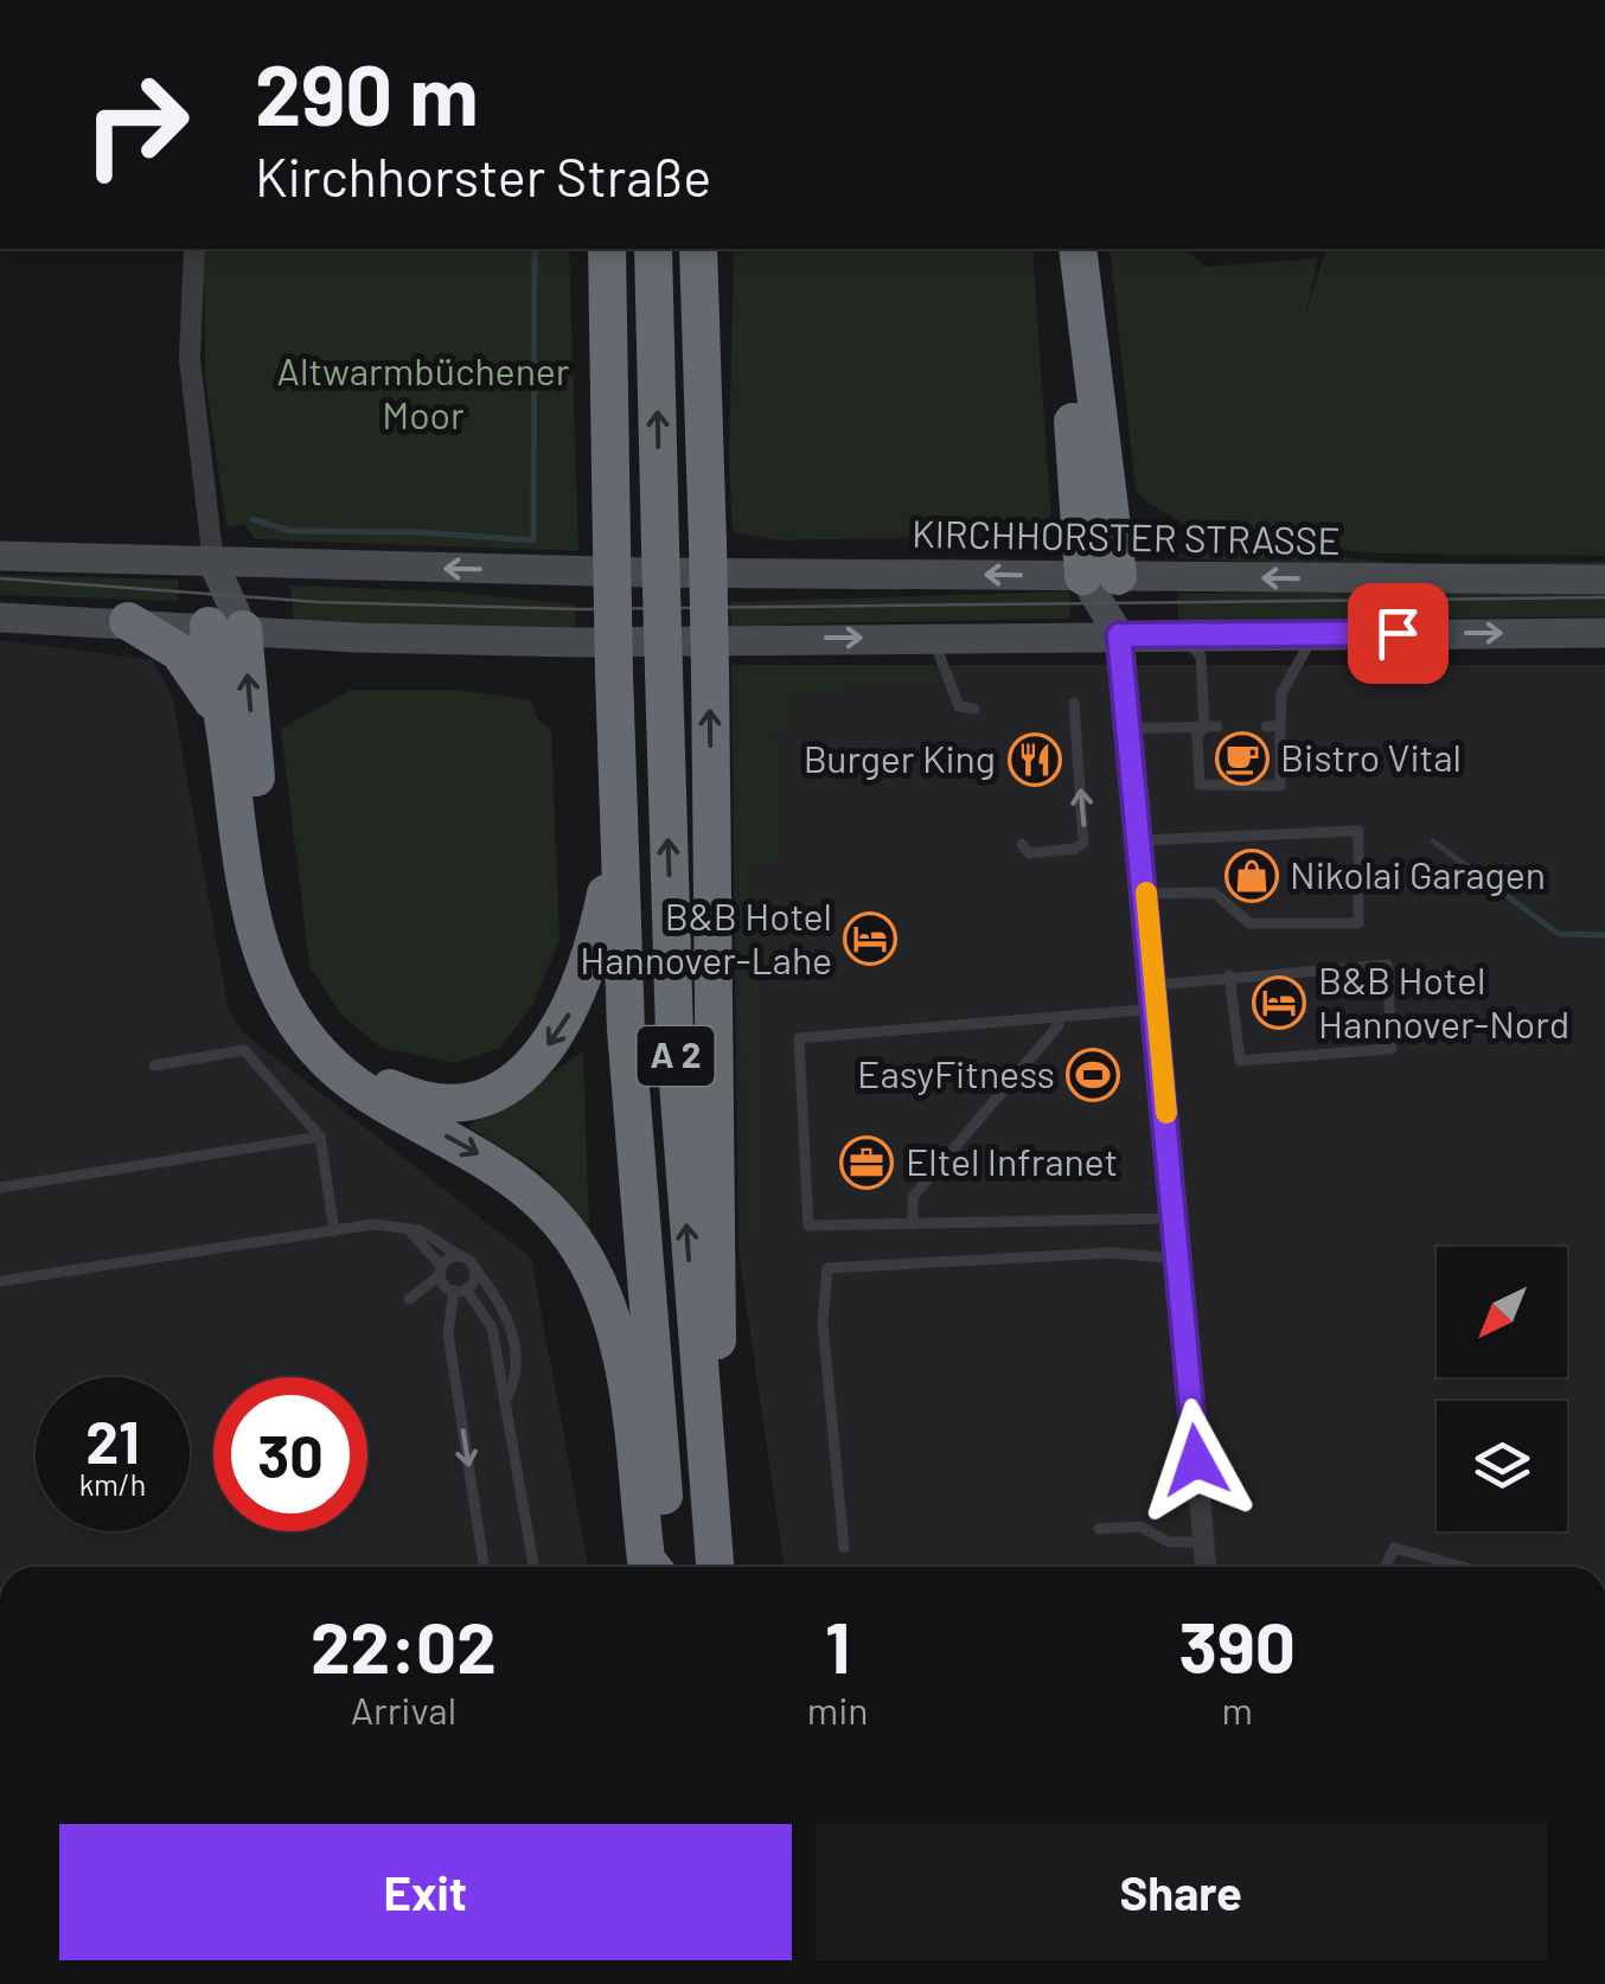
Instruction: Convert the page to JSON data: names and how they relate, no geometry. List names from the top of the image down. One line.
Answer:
{"streets":{"highway":["A 2"],"main road":["KIRCHHORSTER STRASSE"]},"crossings":[["KIRCHHORSTER STRASSE","A 2"]],"parks":["Altwarmbüchener Moor"],"places":{"cafe":["Bistro Vital"],"restaurant":["Burger King"],"shop":["Nikolai Garagen"],"hotel":["B&B Hotel Hannover-Lahe","B&B Hotel Hannover-Nord"],"sports":["EasyFitness"],"office":["Eltel Infranet"]},"north":"bottom left","page":{"turn":["290 m","Kirchhorster Straße"],"speed":"21 km/h","limit":"30","eta":["22:02","Arrival","1","min","390","m"],"buttons":["Exit","Share"]}}
